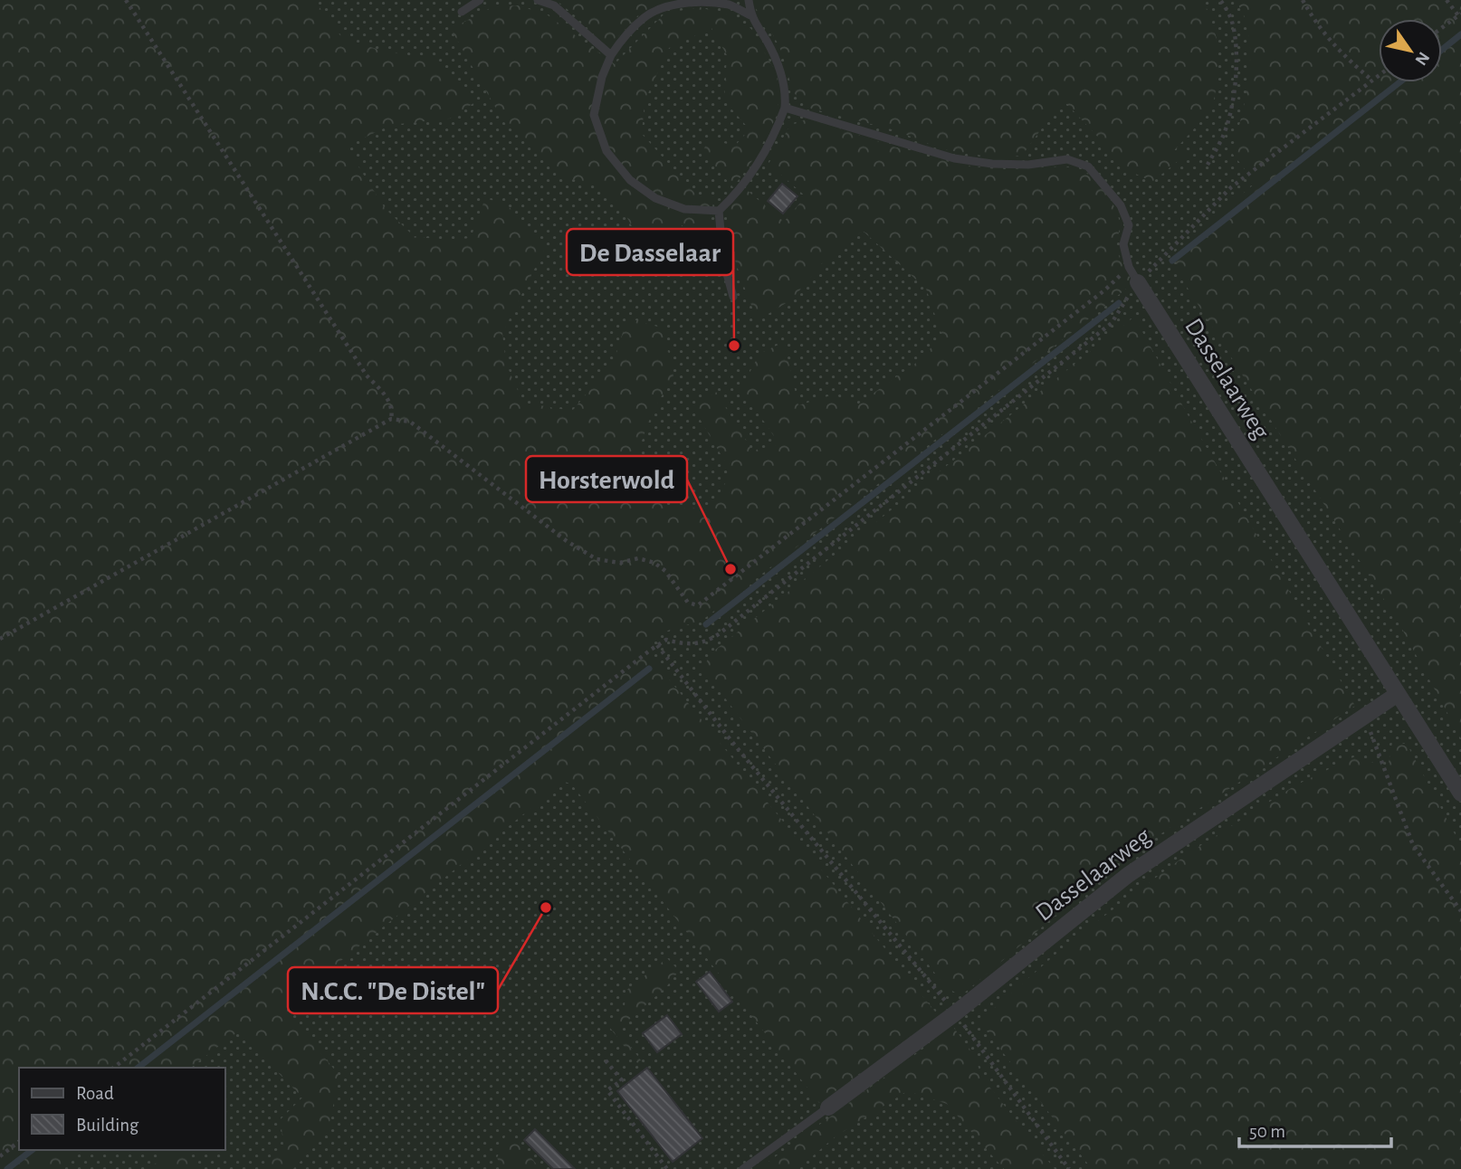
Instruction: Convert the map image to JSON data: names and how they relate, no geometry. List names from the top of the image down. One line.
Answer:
{"streets":{"street":["Dasselaarweg"]},"places":["De Dasselaar","Horsterwold","N.C.C. \"De Distel\""],"legend":["Road","Building"],"scale_bar":"50 m","north":"bottom right"}
